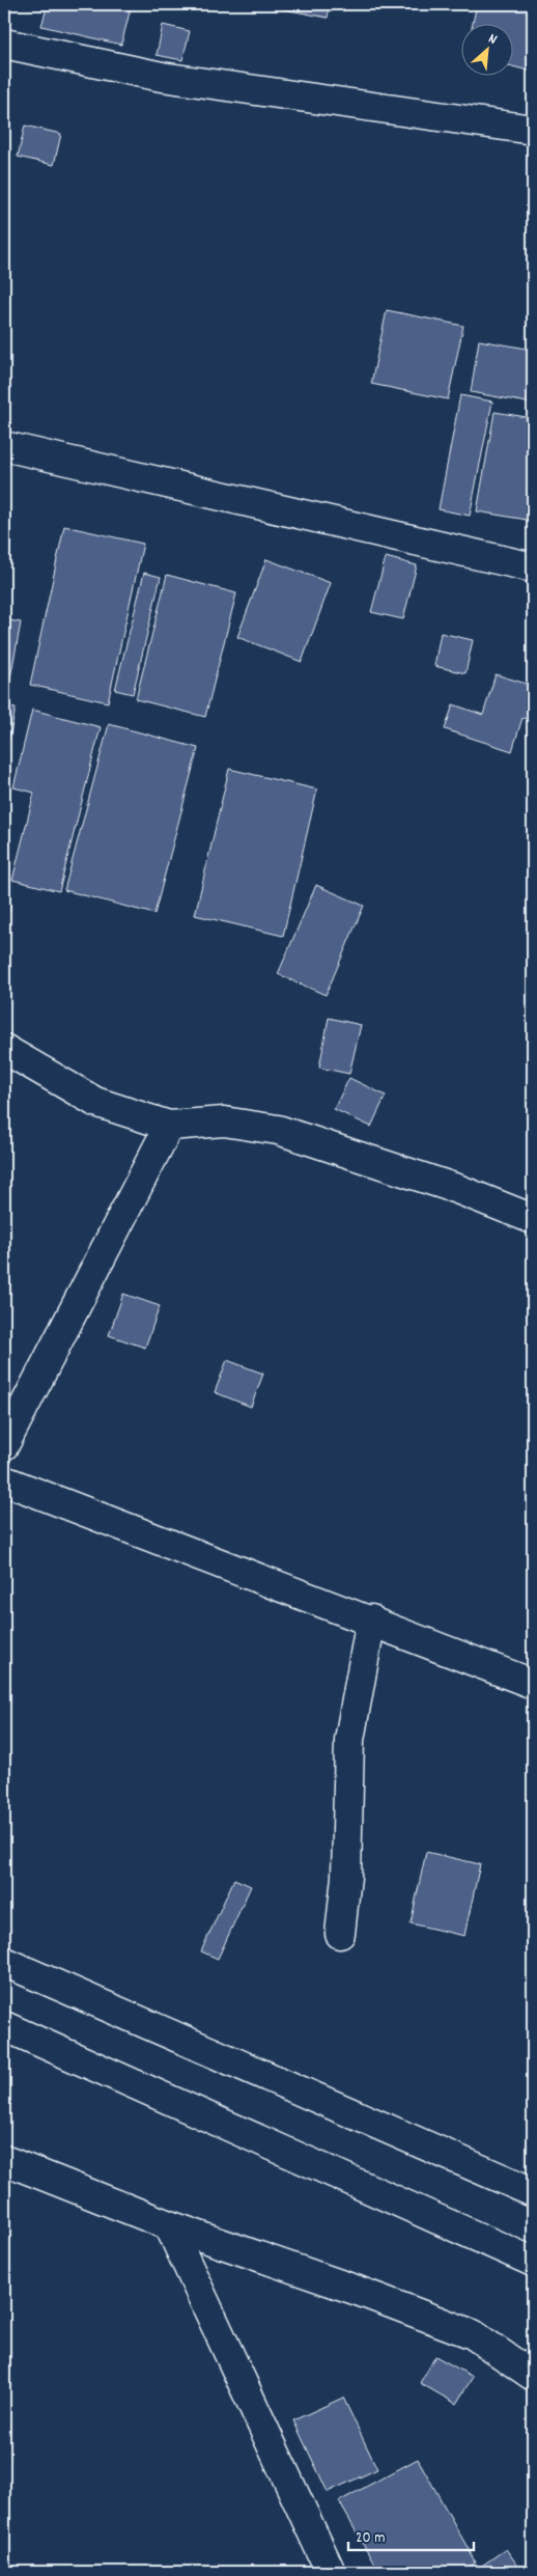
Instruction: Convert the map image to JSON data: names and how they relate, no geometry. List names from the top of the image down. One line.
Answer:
{"scale_bar":"20 m","north":"top right"}
